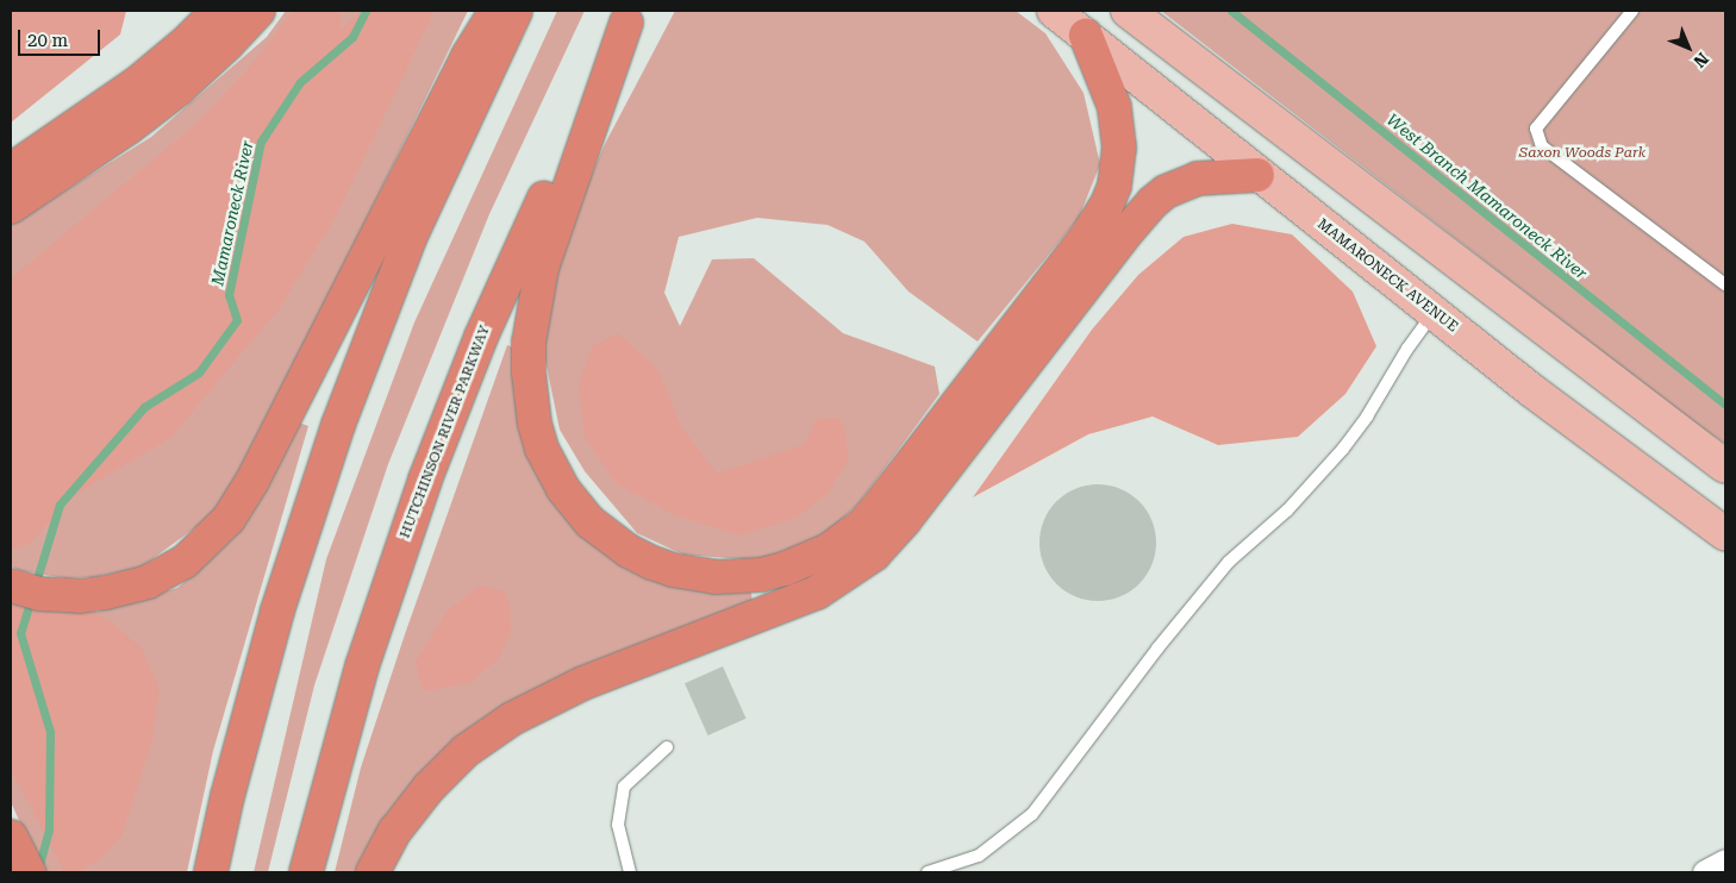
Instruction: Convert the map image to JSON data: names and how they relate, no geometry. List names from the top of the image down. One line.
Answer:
{"streets":{"highway":["HUTCHINSON RIVER PARKWAY"],"main road":["MAMARONECK AVENUE"]},"water":["West Branch Mamaroneck River","Mamaroneck River"],"parks":["Saxon Woods Park"],"scale_bar":"20 m","north":"bottom right"}
